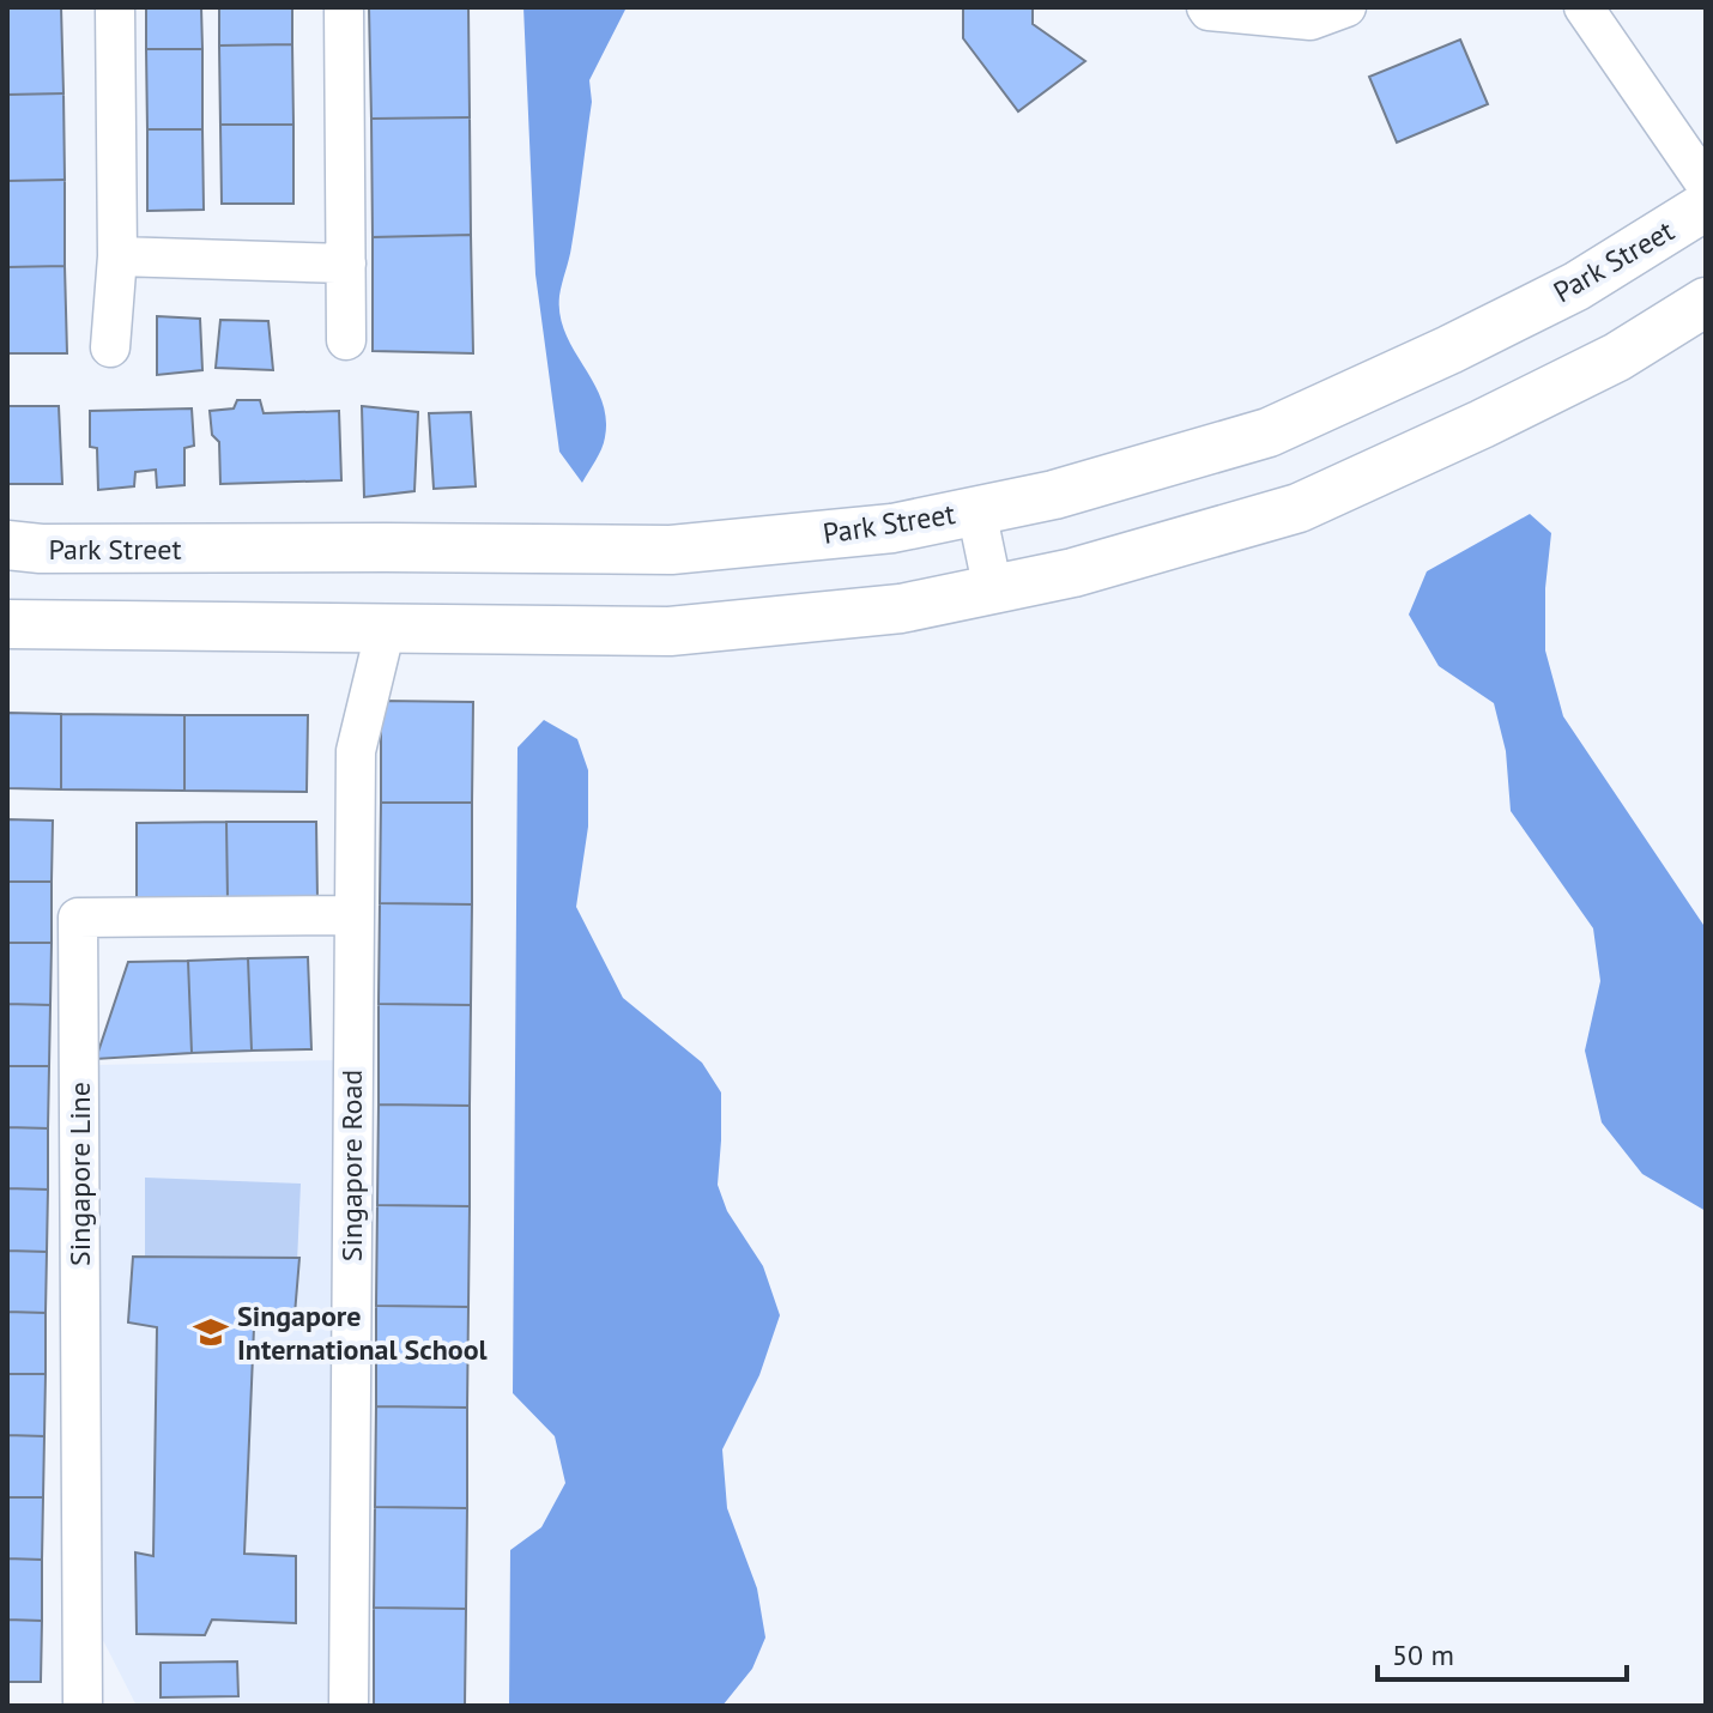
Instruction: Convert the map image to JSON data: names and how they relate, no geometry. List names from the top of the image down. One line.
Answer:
{"streets":{"street":["Park Street","Singapore Road","Singapore Line"]},"crossings":[["Singapore Road","Singapore Line"]],"places":{"school or university":["Singapore International School"]},"scale_bar":"50 m"}
